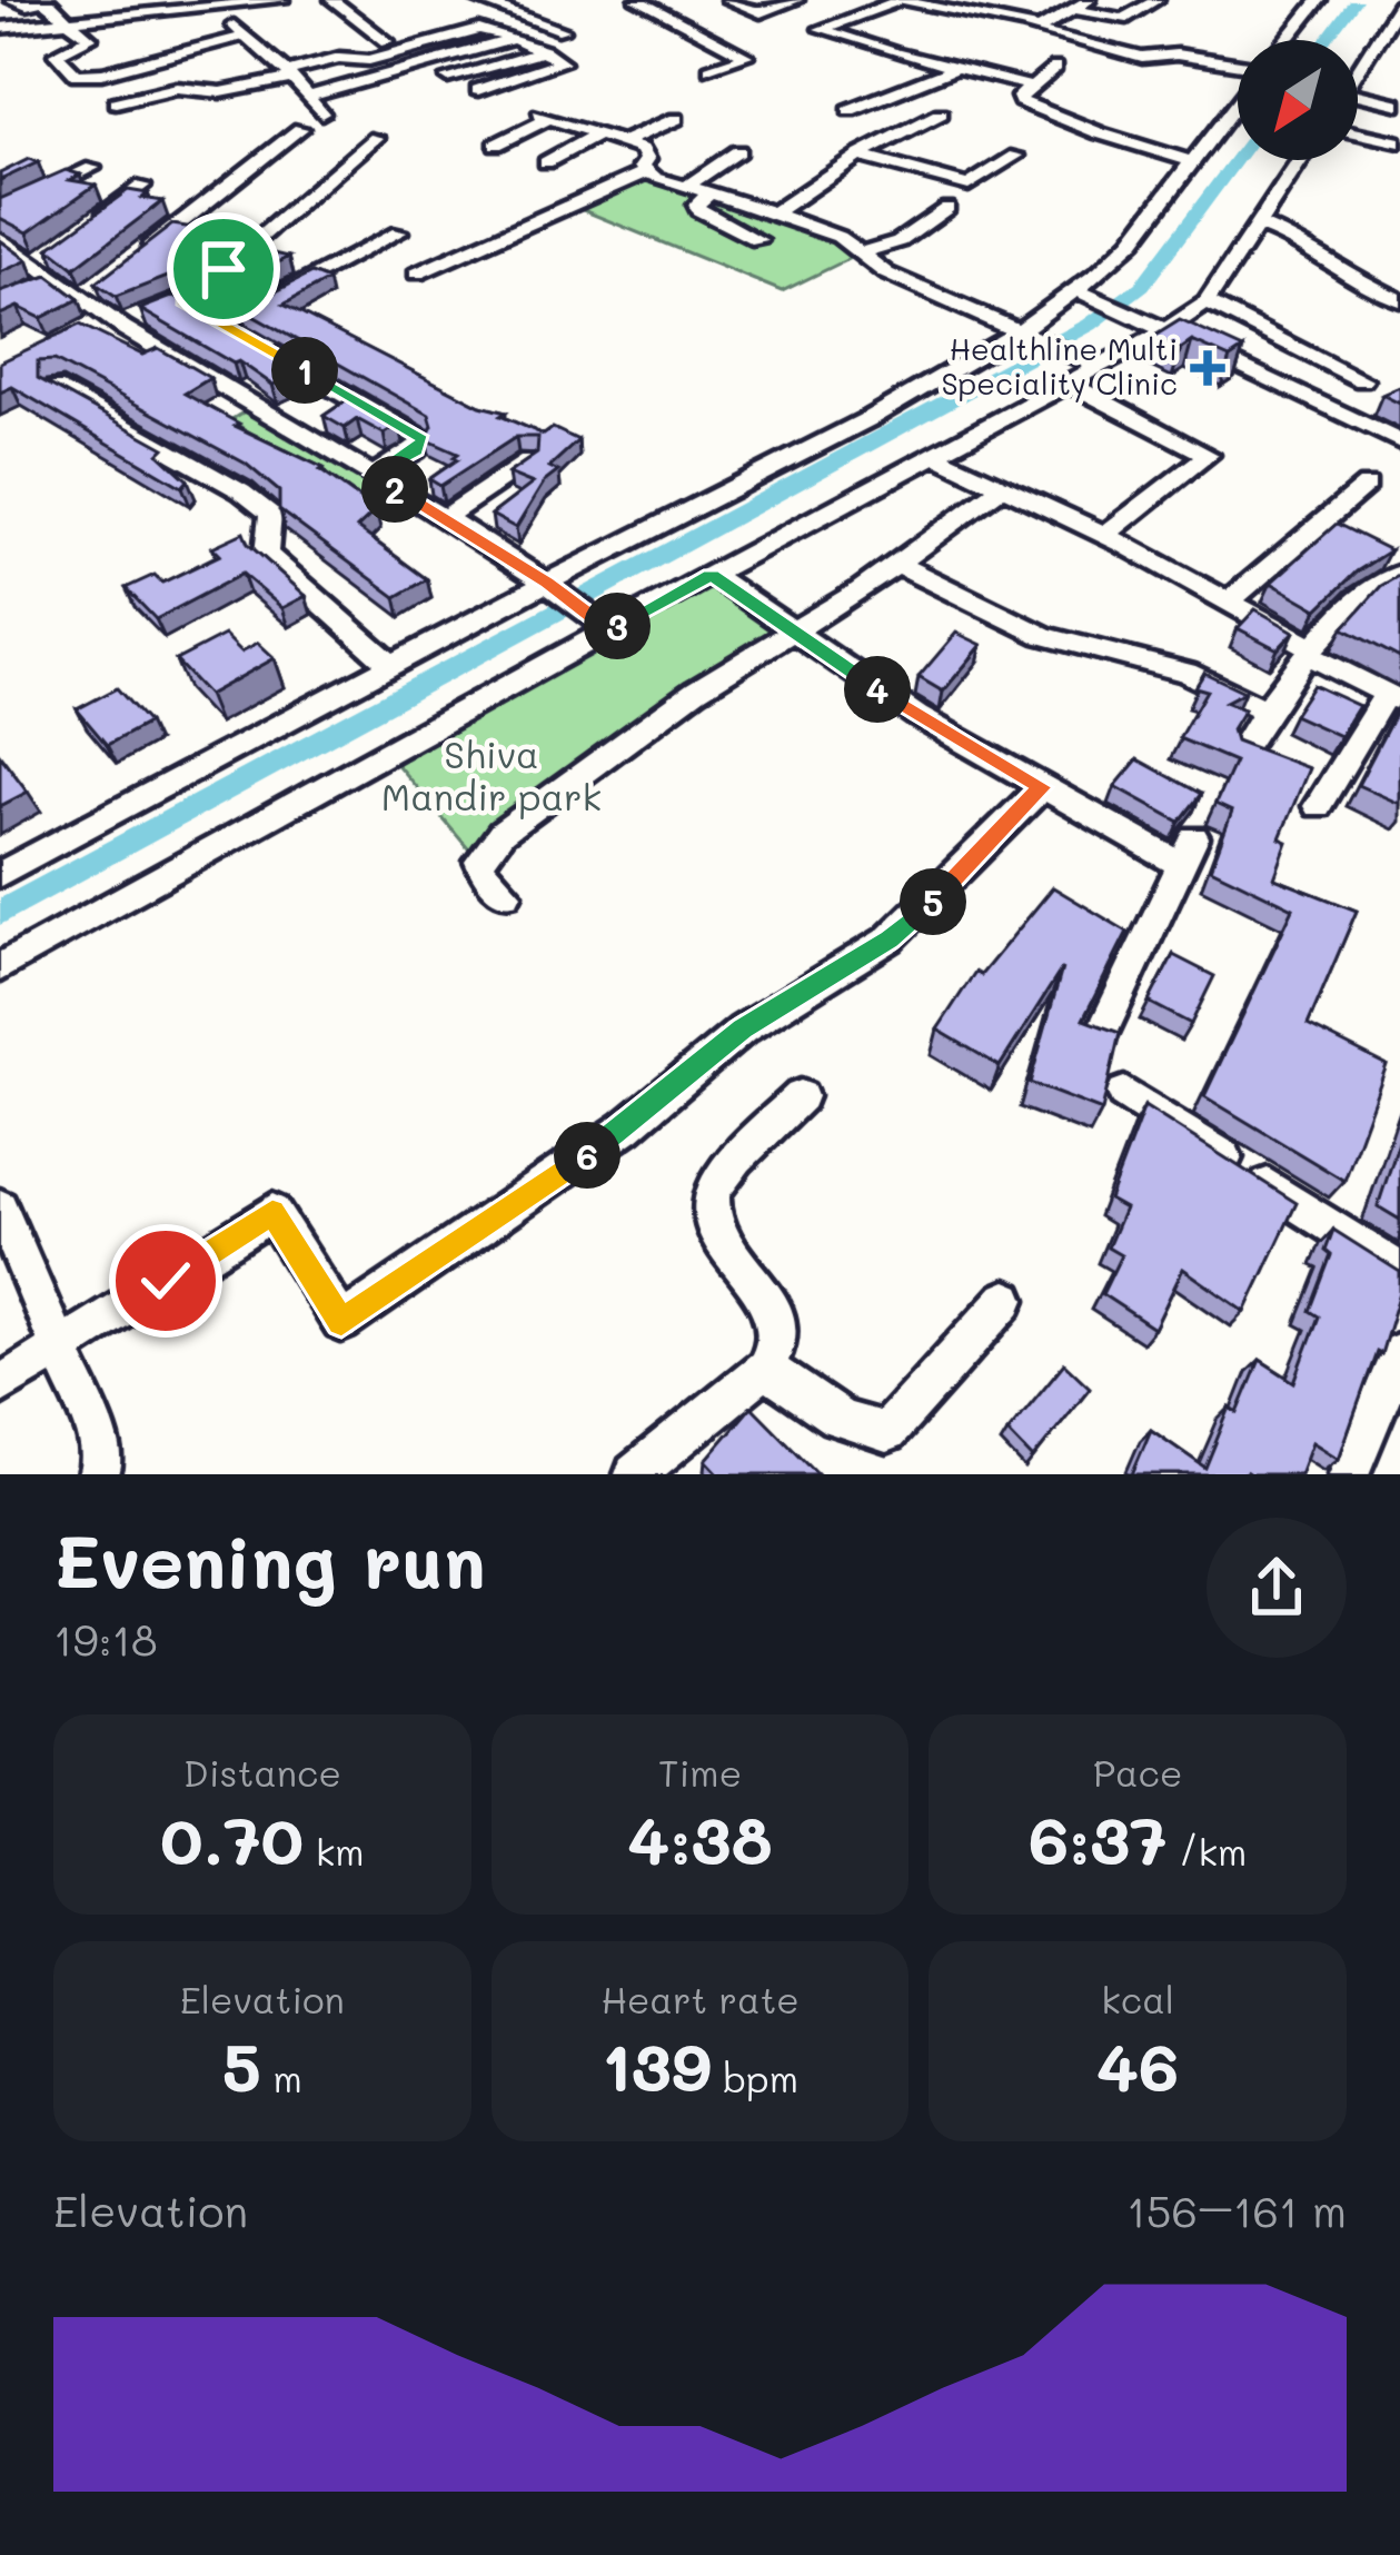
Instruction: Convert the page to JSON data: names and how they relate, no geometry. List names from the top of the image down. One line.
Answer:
{"parks":["Shiva Mandir park"],"places":{"health":["Healthline Multi Speciality Clinic"]},"north":"bottom left","page":{"pins":["1","2","3","4","5","6"],"heading":["Evening run","19:18"],"stats":[["Distance","0.70 km"],["Time","4:38"],["Pace","6:37 /km"],["Elevation","5 m"],["Heart rate","139 bpm"],["kcal","46"]],"chart":["Elevation","156–161 m"]}}
